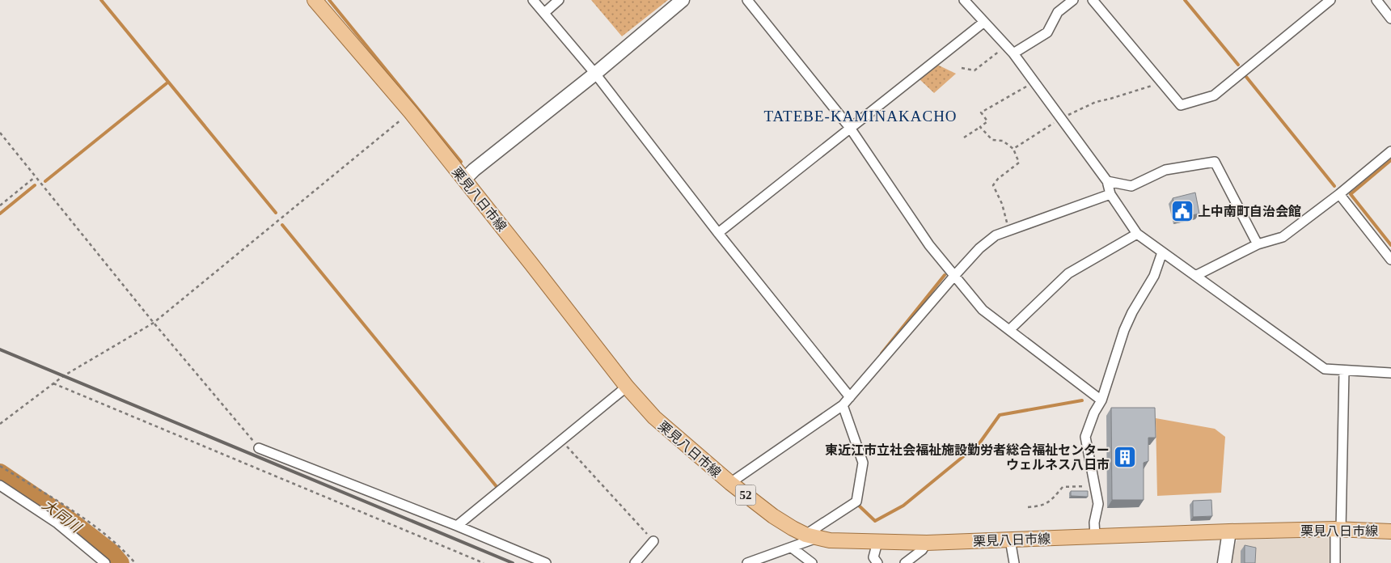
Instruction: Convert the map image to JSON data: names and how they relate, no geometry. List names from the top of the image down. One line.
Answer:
{"streets":{"main road":["栗見八日市線","52"]},"districts":["TATEBE-KAMINAKACHO"],"water":["大同川"],"places":{"public building":["上中南町自治会館"],"building":["東近江市立社会福祉施設勤労者総合福祉センター ウェルネス八日市"]}}
